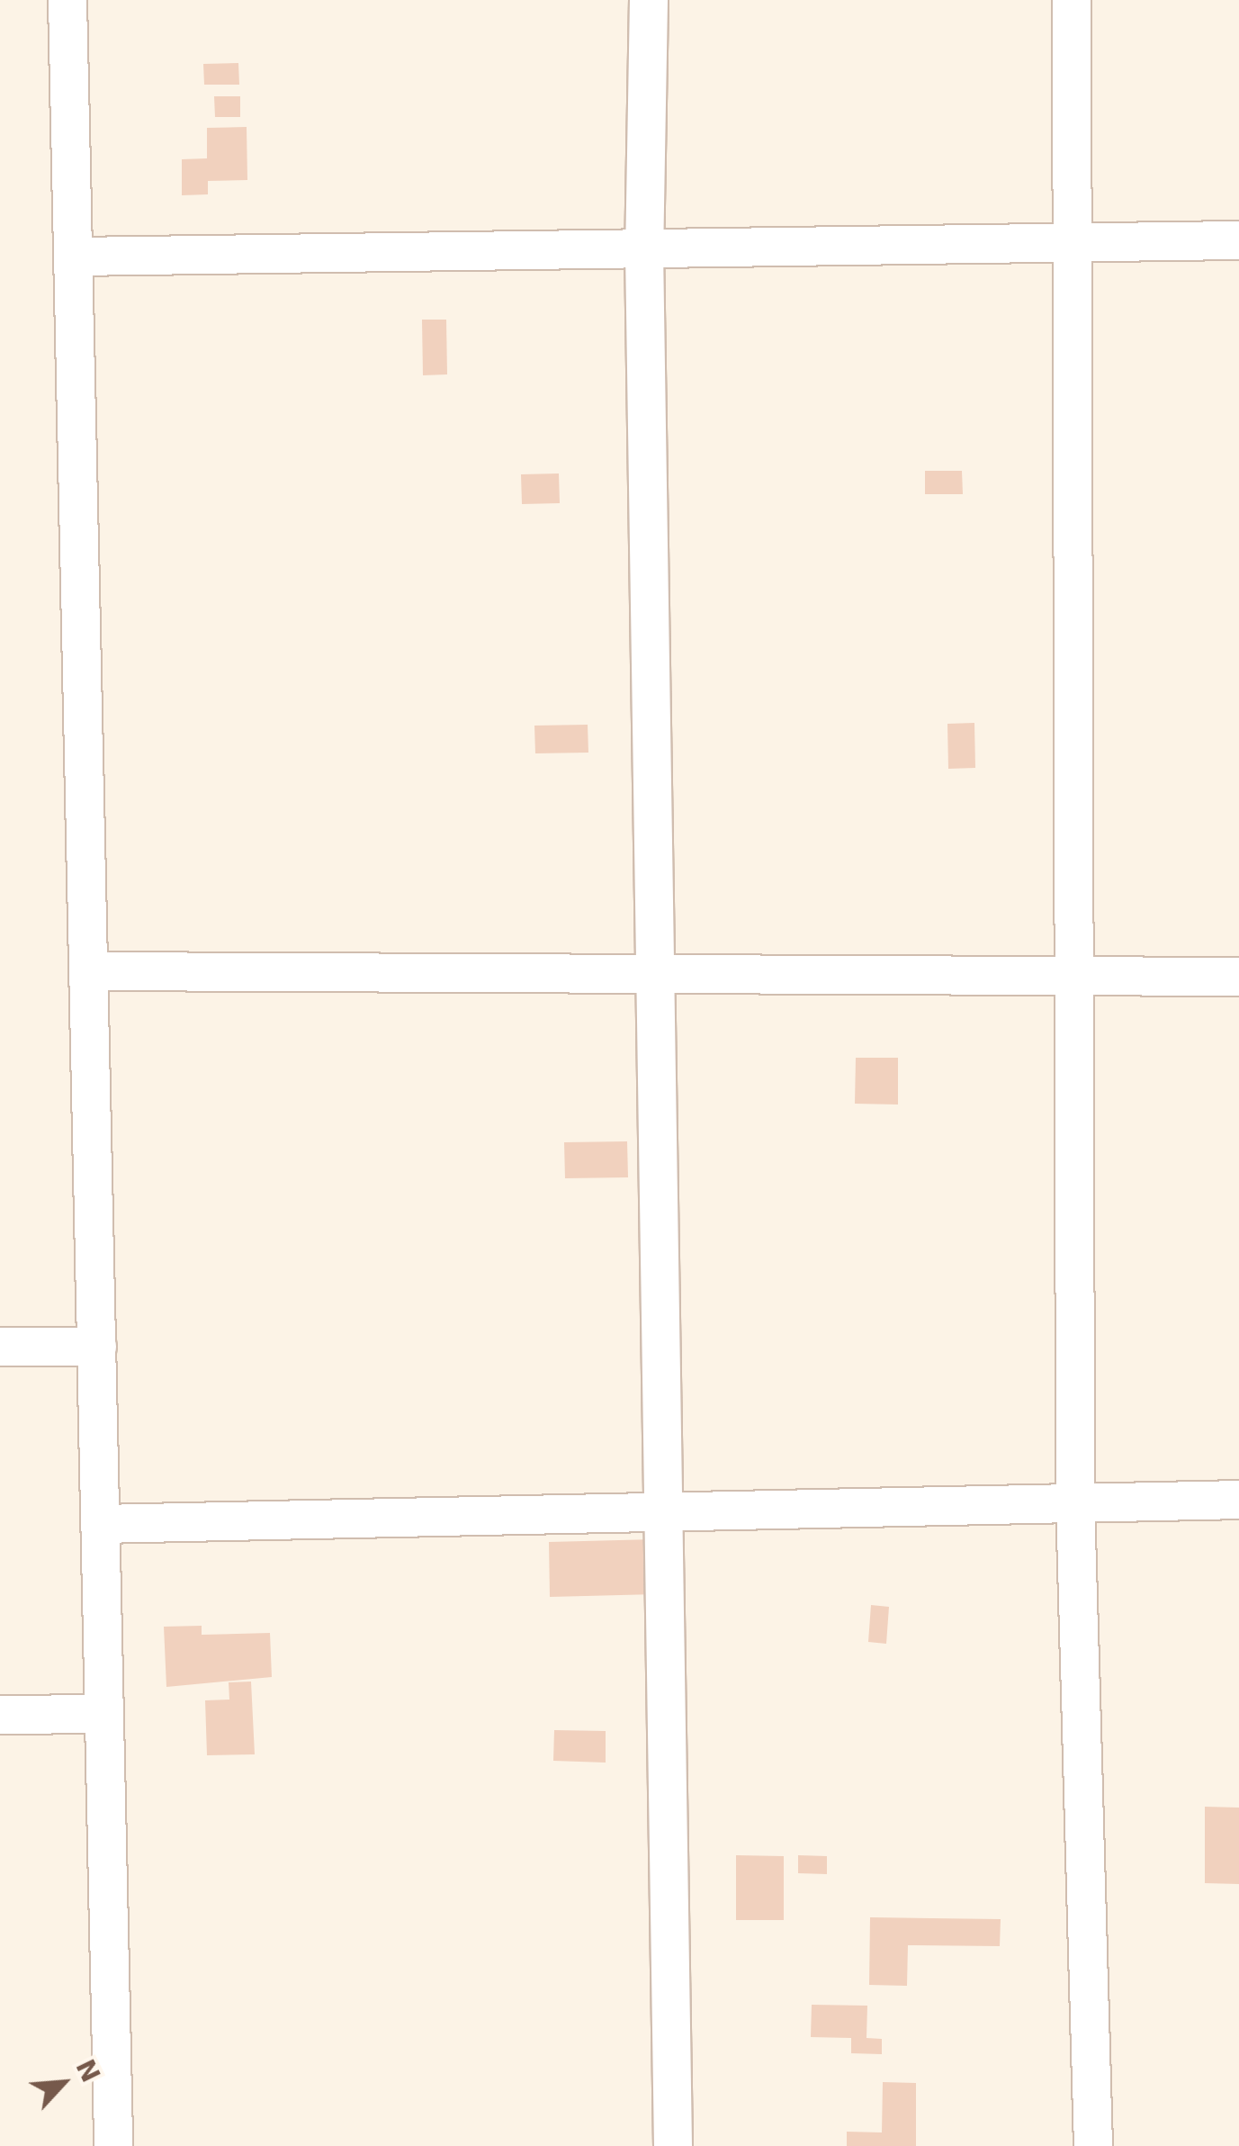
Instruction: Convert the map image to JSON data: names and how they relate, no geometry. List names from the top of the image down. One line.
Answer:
{"north":"top right"}
